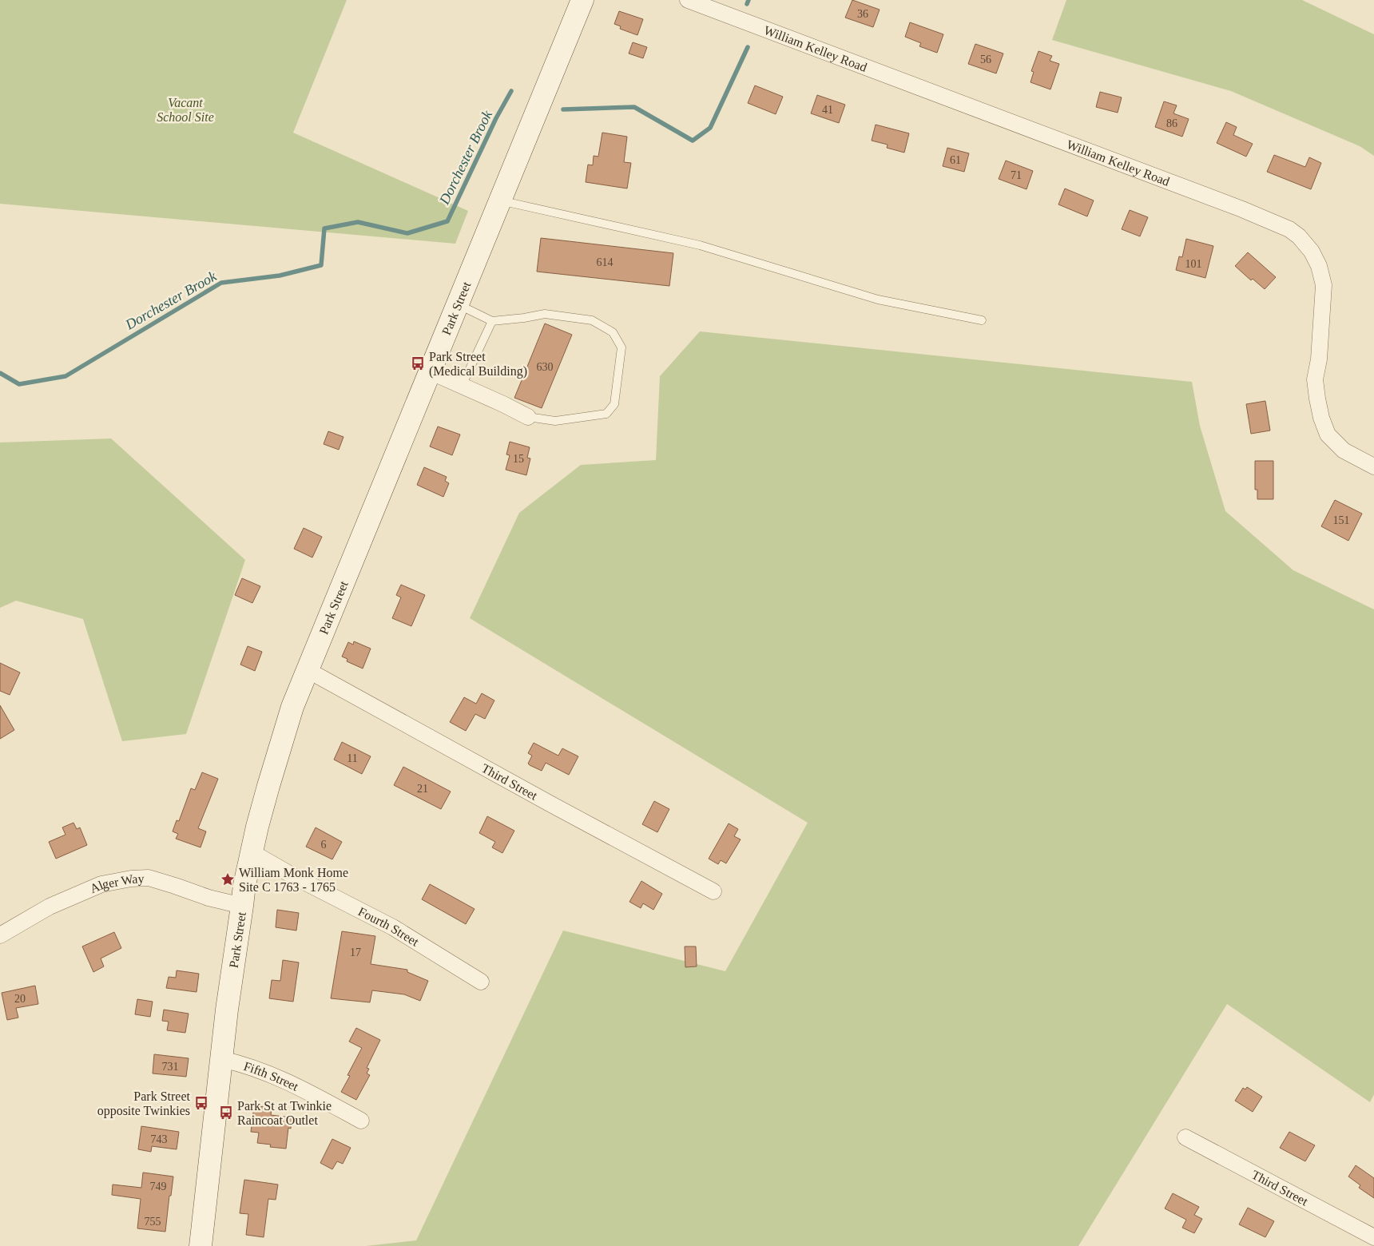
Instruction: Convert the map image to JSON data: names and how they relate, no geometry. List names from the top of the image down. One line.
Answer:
{"streets":{"main road":["Park Street"],"street":["William Kelley Road","Third Street","Alger Way","Fourth Street","Fifth Street"]},"crossings":[["Park Street","Third Street"],["Park Street","Alger Way"],["Park Street","Fourth Street"],["Park Street","Fifth Street"]],"water":["Dorchester Brook"],"parks":["Vacant School Site"],"places":{"bus stop":["Park Street (Medical Building)","Park Street opposite Twinkies","Park St at Twinkie Raincoat Outlet"],"place":["William Monk Home Site C 1763 - 1765"]},"house_numbers":["36","56","41","86","61","71","614","101","630","15","151","11","21","6","17","20","731","743","749","755"]}
